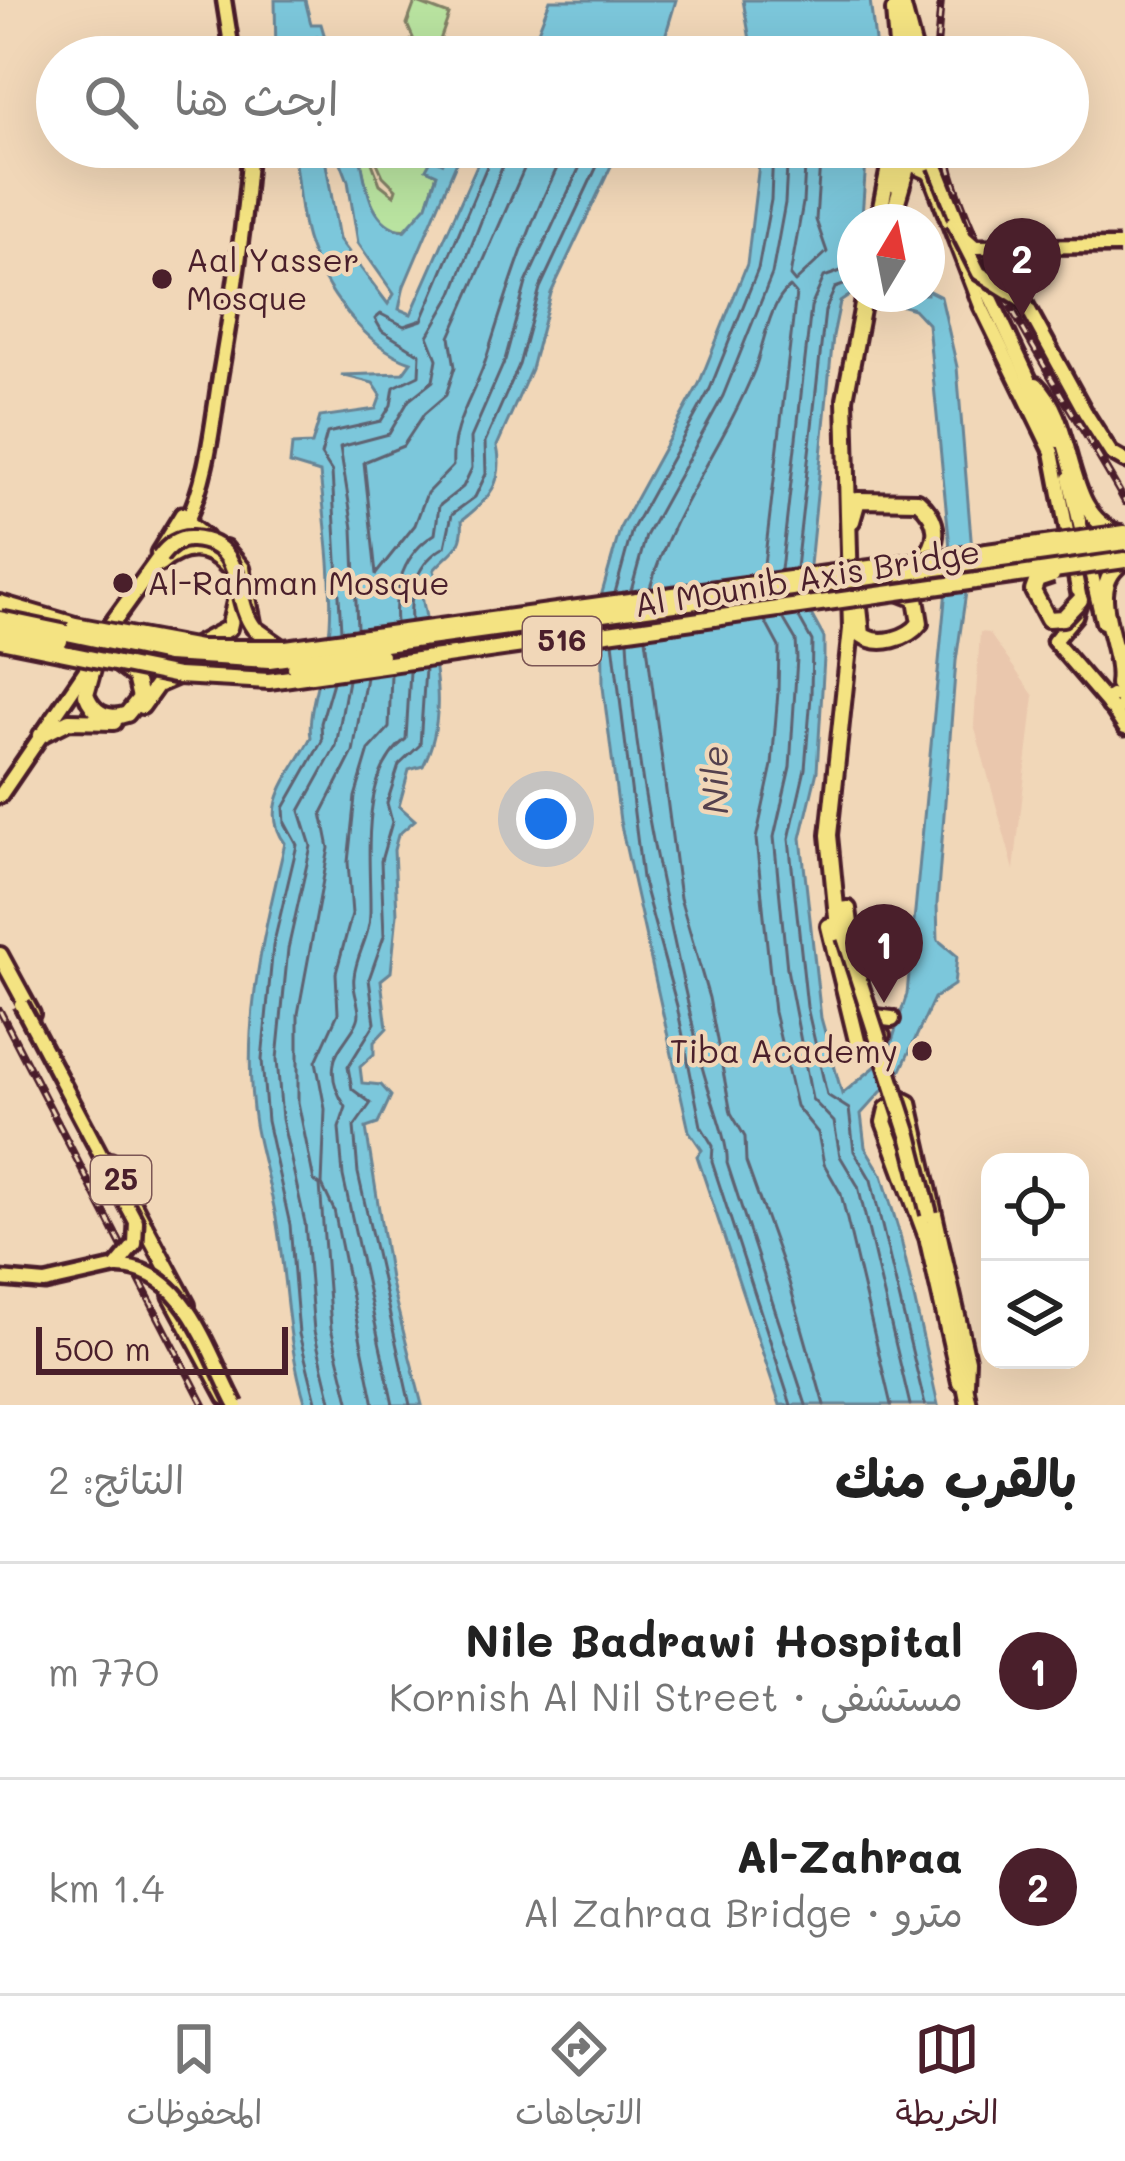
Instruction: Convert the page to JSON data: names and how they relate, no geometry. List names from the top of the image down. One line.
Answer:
{"streets":{"highway":["Al Mounib Axis Bridge","516","25"]},"water":["Nile"],"places":["Aal Yasser Mosque","Al-Rahman Mosque","Tiba Academy"],"scale_bar":"500 m","north":"top","page":{"search":"ابحث هنا","pins":["2","1"],"scale":"500 m","heading":["بالقرب منك","النتائج: 2"],"list":[{"mark":"1","name":"Nile Badrawi Hospital","note":"مستشفى · Kornish Al Nil Street","value":"770 m"},{"mark":"2","name":"Al-Zahraa","note":"مترو · Al Zahraa Bridge","value":"1.4 km"}],"nav":["الخريطة","الاتجاهات","المحفوظات"]}}
